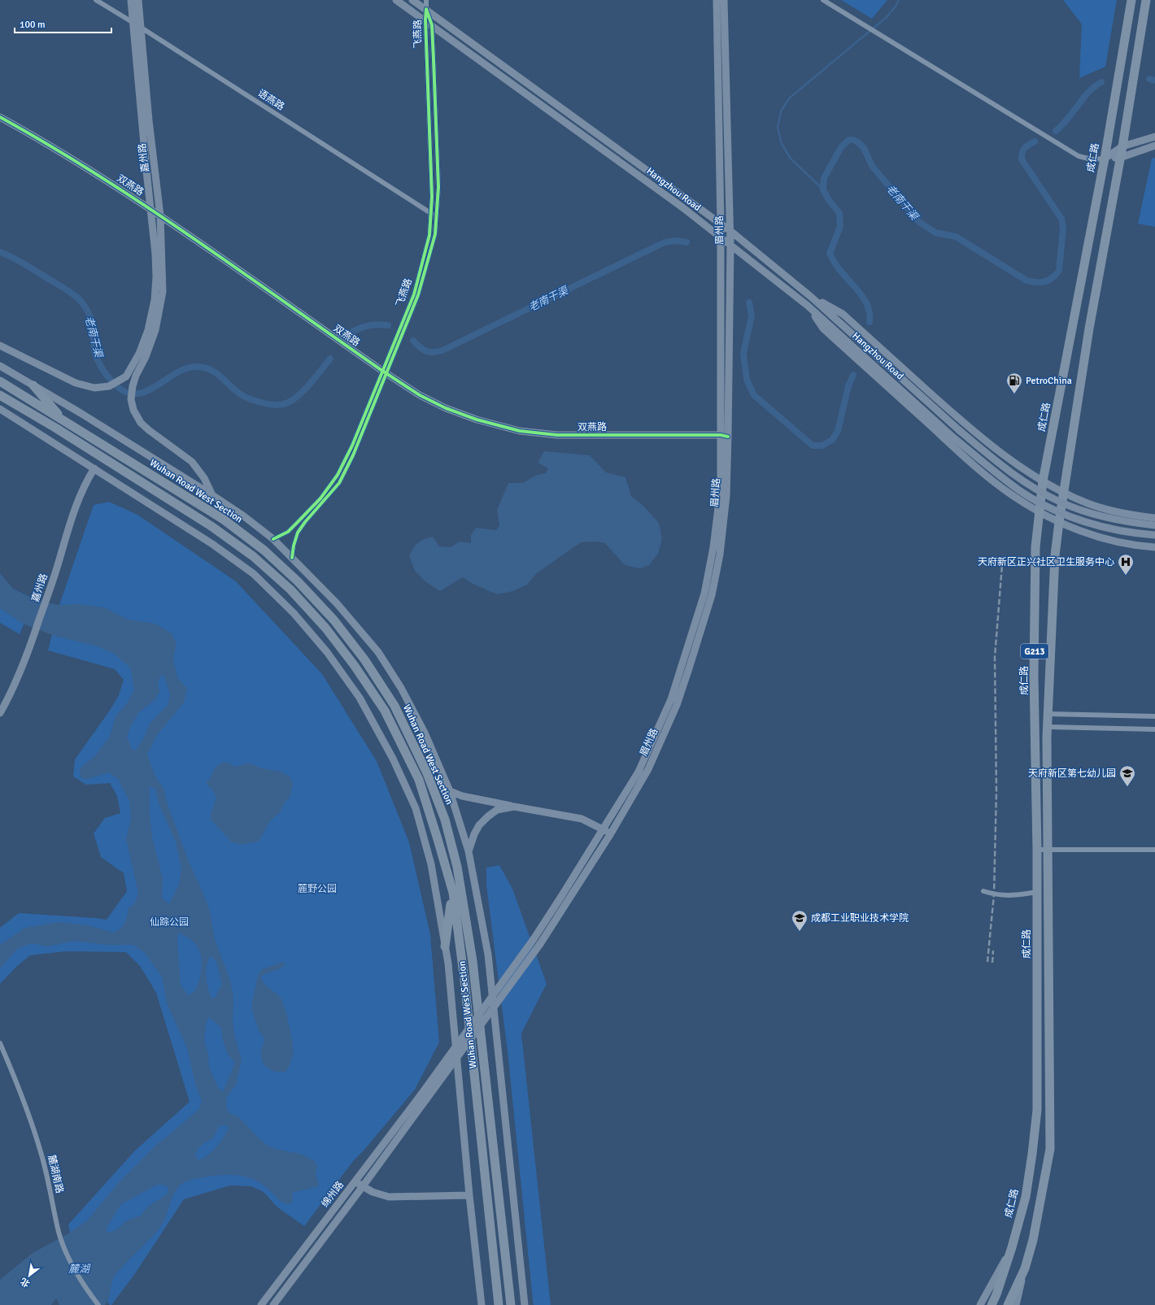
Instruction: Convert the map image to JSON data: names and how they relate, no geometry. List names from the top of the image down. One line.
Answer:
{"streets":{"highway":["成仁路","Wuhan Road West Section","G213"],"main road":["嘉州路","双燕路","Hangzhou Road","眉州路","绵州路"],"street":["飞燕路","语燕路","麓湖南路"]},"crossings":[["飞燕路","语燕路"],["飞燕路","双燕路"],["飞燕路","Hangzhou Road"],["语燕路","嘉州路"],["嘉州路","双燕路"],["双燕路","眉州路"],["Hangzhou Road","眉州路"],["眉州路","绵州路"]],"water":["老南干渠","麓湖"],"parks":["麓野公园","仙踪公园"],"places":{"fuel station":["PetroChina"],"hospital":["天府新区正兴社区卫生服务中心"],"school or university":["天府新区第七幼儿园","成都工业职业技术学院"]},"scale_bar":"100 m","north":"bottom left"}
